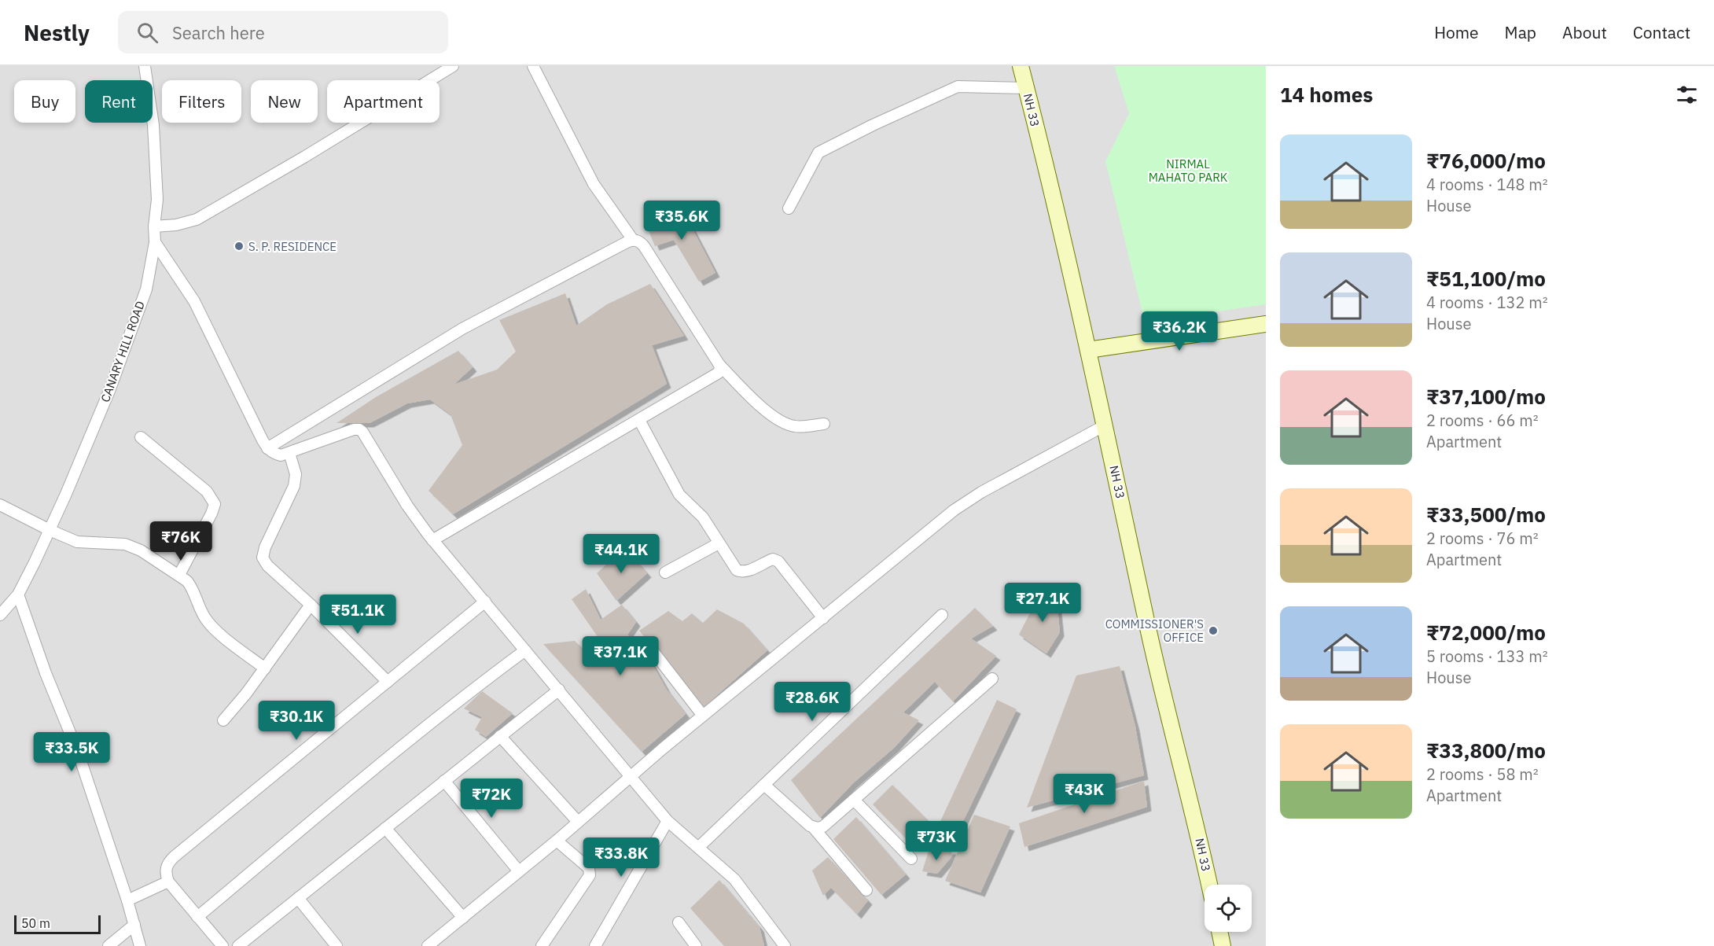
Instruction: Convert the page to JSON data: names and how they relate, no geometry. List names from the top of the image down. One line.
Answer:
{"streets":{"main road":["NH 33"],"street":["CANARY HILL ROAD"]},"parks":["NIRMAL MAHATO PARK"],"places":["S. P. RESIDENCE","COMMISSIONER'S OFFICE"],"scale_bar":"50 m","page":{"header":"Nestly","search":"Search here","nav":["Home","Map","About","Contact"],"heading":"14 homes","chip":["Buy","Rent","Filters","New","Apartment"],"list":[{"name":"₹76,000/mo","note":"4 rooms · 148 m² · House"},{"name":"₹51,100/mo","note":"4 rooms · 132 m² · House"},{"name":"₹37,100/mo","note":"2 rooms · 66 m² · Apartment"},{"name":"₹33,500/mo","note":"2 rooms · 76 m² · Apartment"},{"name":"₹72,000/mo","note":"5 rooms · 133 m² · House"},{"name":"₹33,800/mo","note":"2 rooms · 58 m² · Apartment"}],"price":["₹35.6K","₹36.2K","₹76K","₹44.1K","₹27.1K","₹51.1K","₹37.1K","₹28.6K","₹30.1K","₹33.5K","₹43K","₹72K","₹73K","₹33.8K"],"scale":"50 m"}}
